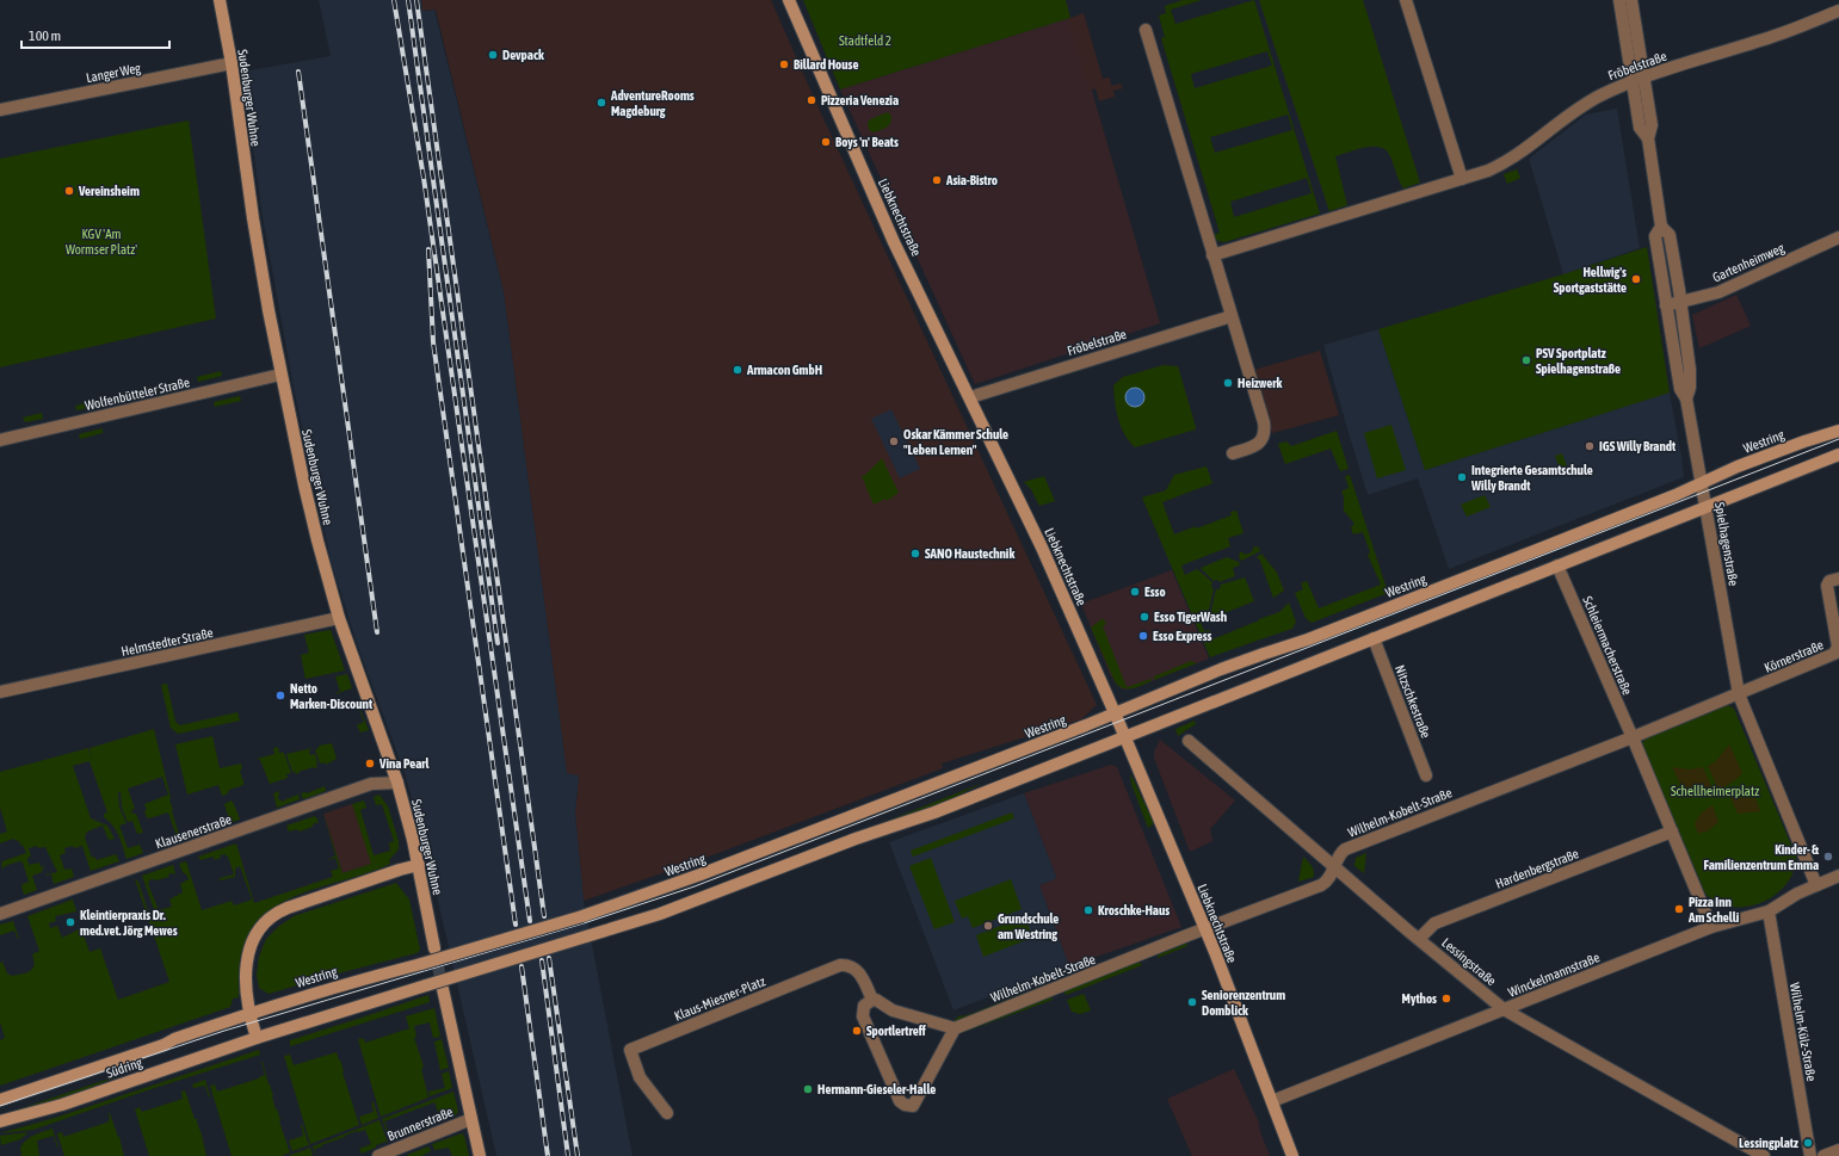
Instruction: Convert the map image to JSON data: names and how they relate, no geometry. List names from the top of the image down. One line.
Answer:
{"streets":{"main road":["Sudenburger Wuhne","Liebknechtstraße","Westring","Südring"],"street":["Fröbelstraße","Langer Weg","Gartenheimweg","Wolfenbütteler Straße","Spielhagenstraße","Helmstedter Straße","Schleiermacherstraße","Körnerstraße","Nitzschkestraße","Wilhelm-Kobelt-Straße","Klausenerstraße","Hardenbergstraße","Lessingstraße","Winckelmannstraße","Klaus-Miesner-Platz","Wilhelm-Külz-Straße","Brunnerstraße"]},"crossings":[["Fröbelstraße","Liebknechtstraße"],["Fröbelstraße","Spielhagenstraße"],["Langer Weg","Sudenburger Wuhne"],["Sudenburger Wuhne","Wolfenbütteler Straße"],["Sudenburger Wuhne","Helmstedter Straße"],["Sudenburger Wuhne","Klausenerstraße"],["Liebknechtstraße","Westring"],["Liebknechtstraße","Wilhelm-Kobelt-Straße"],["Liebknechtstraße","Winckelmannstraße"],["Gartenheimweg","Spielhagenstraße"],["Westring","Spielhagenstraße"],["Westring","Südring"],["Spielhagenstraße","Körnerstraße"],["Schleiermacherstraße","Wilhelm-Kobelt-Straße"],["Wilhelm-Kobelt-Straße","Lessingstraße"],["Hardenbergstraße","Lessingstraße"],["Lessingstraße","Winckelmannstraße"],["Winckelmannstraße","Wilhelm-Külz-Straße"]],"parks":["Stadtfeld 2","KGV 'Am Wormser Platz'","Schellheimerplatz"],"places":["Devpack","Billard House","Pizzeria Venezia","AdventureRooms Magdeburg","Boys 'n' Beats","Asia-Bistro","Vereinsheim","Hellwig's Sportgaststätte","PSV Sportplatz Spielhagenstraße","Armacon GmbH","Heizwerk","Oskar Kämmer Schule \"Leben Lernen\"","IGS Willy Brandt","Integrierte Gesamtschule Willy Brandt","SANO Haustechnik","Esso","Esso TigerWash","Esso Express","Netto Marken-Discount","Vina Pearl","Kinder- & Familienzentrum Emma","Pizza Inn Am Schelli","Kroschke-Haus","Kleintierpraxis Dr. med.vet. Jörg Mewes","Grundschule am Westring","Mythos","Seniorenzentrum Domblick","Sportlertreff","Hermann-Gieseler-Halle","Lessingplatz"],"scale_bar":"100 m"}
